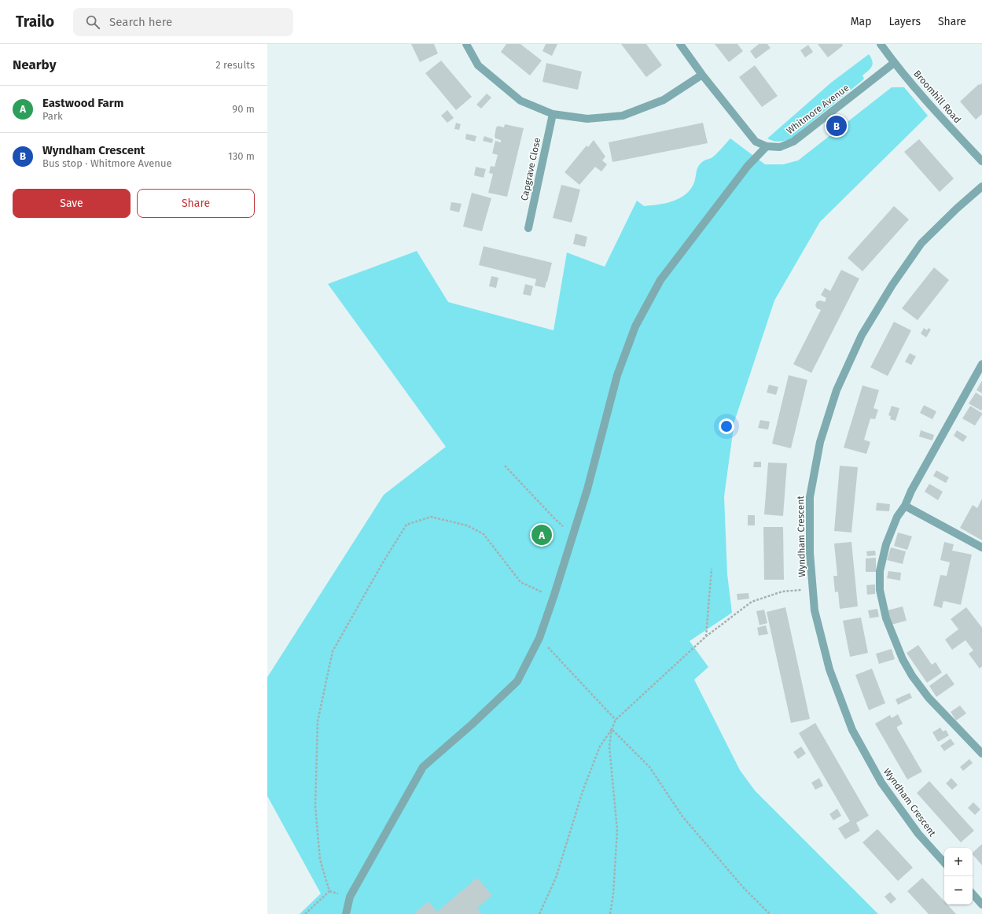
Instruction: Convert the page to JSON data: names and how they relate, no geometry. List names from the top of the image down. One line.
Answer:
{"streets":{"street":["Broomhill Road","Whitmore Avenue","Capgrave Close","Wyndham Crescent"]},"crossings":[["Broomhill Road","Whitmore Avenue"]],"page":{"header":"Trailo","search":"Search here","nav":["Map","Layers","Share"],"heading":["Nearby","2 results"],"list":[{"mark":"A","name":"Eastwood Farm","note":"Park","value":"90 m"},{"mark":"B","name":"Wyndham Crescent","note":"Bus stop · Whitmore Avenue","value":"130 m"}],"pins":["B","A"],"buttons":["Save","Share"],"map_buttons":["+","−"]}}
